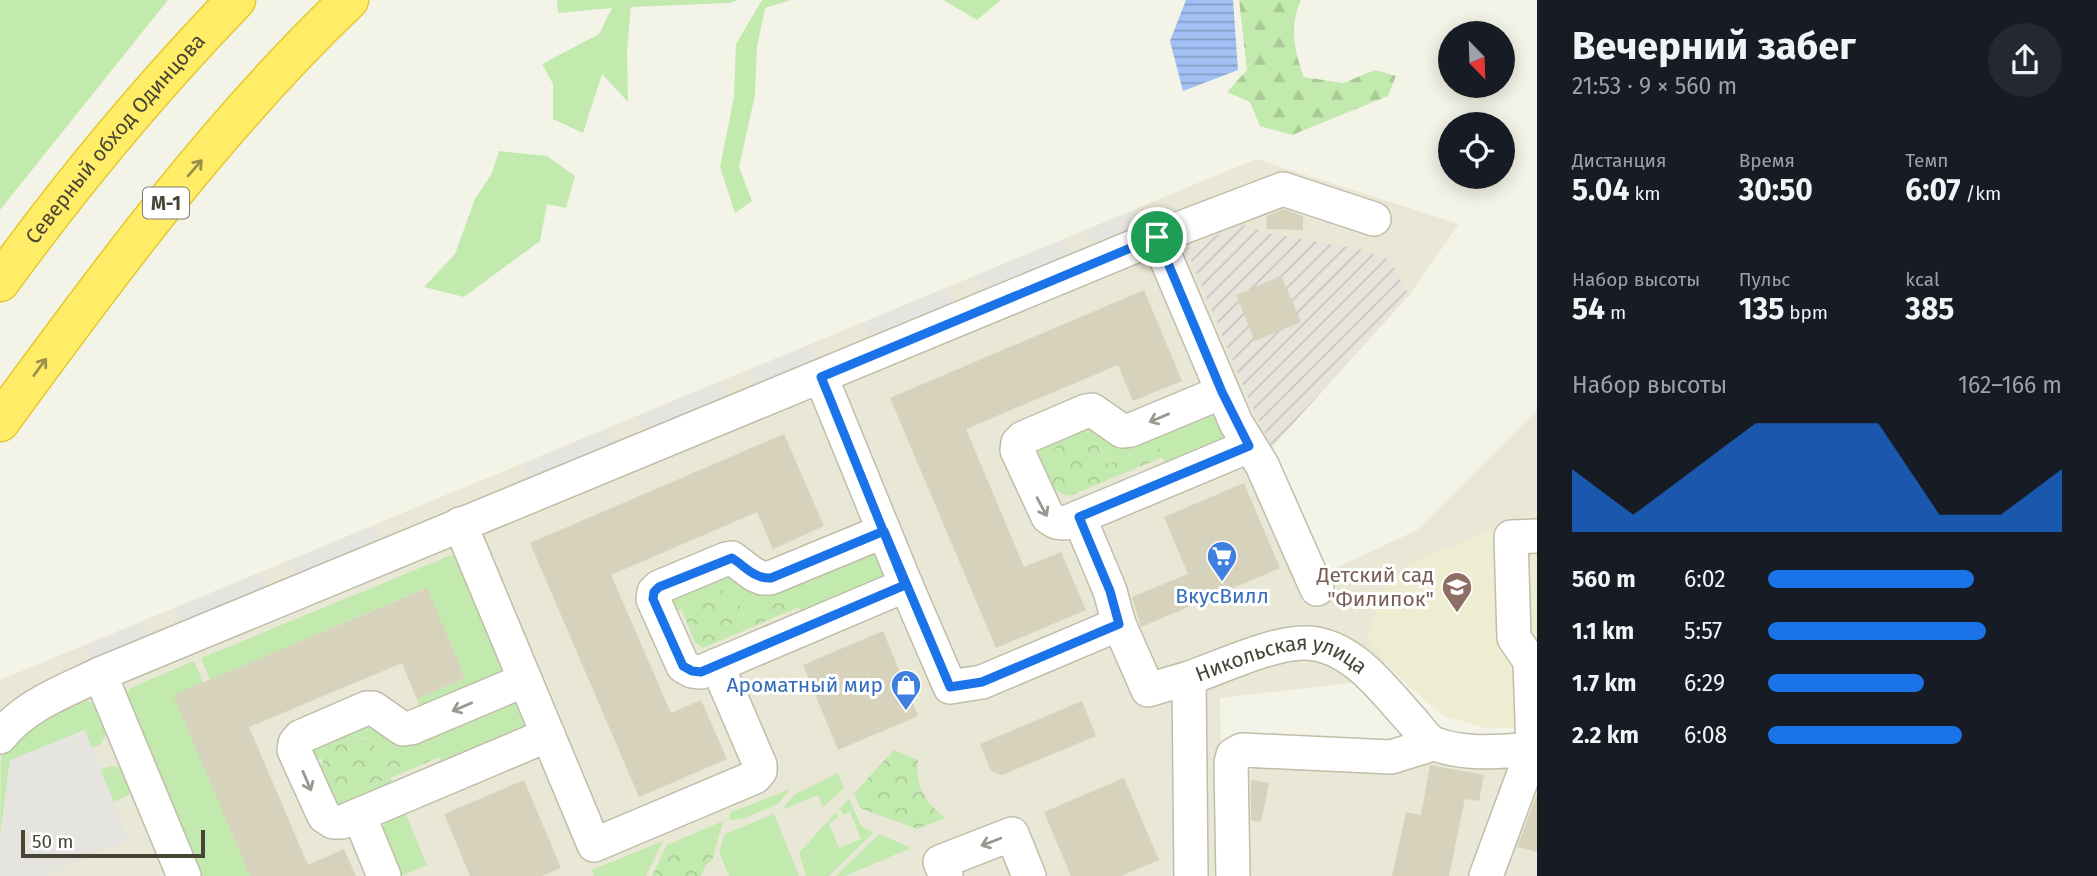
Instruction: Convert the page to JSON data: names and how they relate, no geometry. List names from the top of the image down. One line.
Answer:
{"streets":{"highway":["Северный обход Одинцова","М-1"],"street":["Никольская улица"]},"places":{"supermarket":["ВкусВилл"],"school or university":["Детский сад \"Филипок\""],"shop":["Ароматный мир"]},"scale_bar":"50 m","north":"bottom right","page":{"heading":["Вечерний забег","21:53 · 9 × 560 m"],"stats":[["Дистанция","5.04 km"],["Время","30:50"],["Темп","6:07 /km"],["Набор высоты","54 m"],["Пульс","135 bpm"],["kcal","385"]],"chart":["Набор высоты","162–166 m"],"list":[{"name":"560 m","note":"6:02"},{"name":"1.1 km","note":"5:57"},{"name":"1.7 km","note":"6:29"},{"name":"2.2 km","note":"6:08"}],"scale":"50 m"}}
